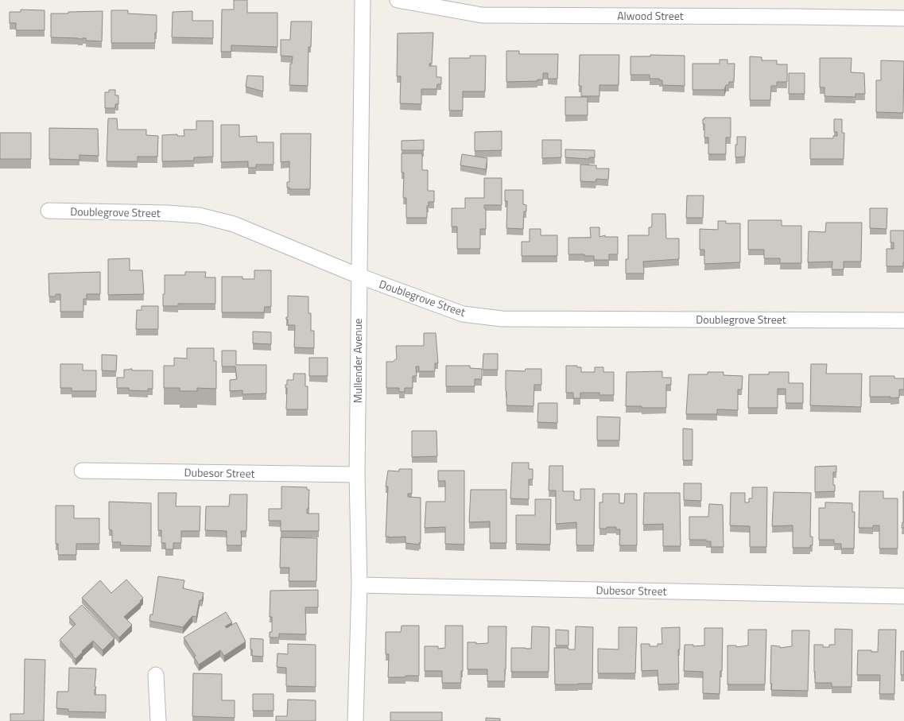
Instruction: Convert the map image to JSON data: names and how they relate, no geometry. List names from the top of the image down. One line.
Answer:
{"streets":{"street":["Alwood Street","Doublegrove Street","Mullender Avenue","Dubesor Street"]},"crossings":[["Doublegrove Street","Mullender Avenue"],["Mullender Avenue","Dubesor Street"]]}
